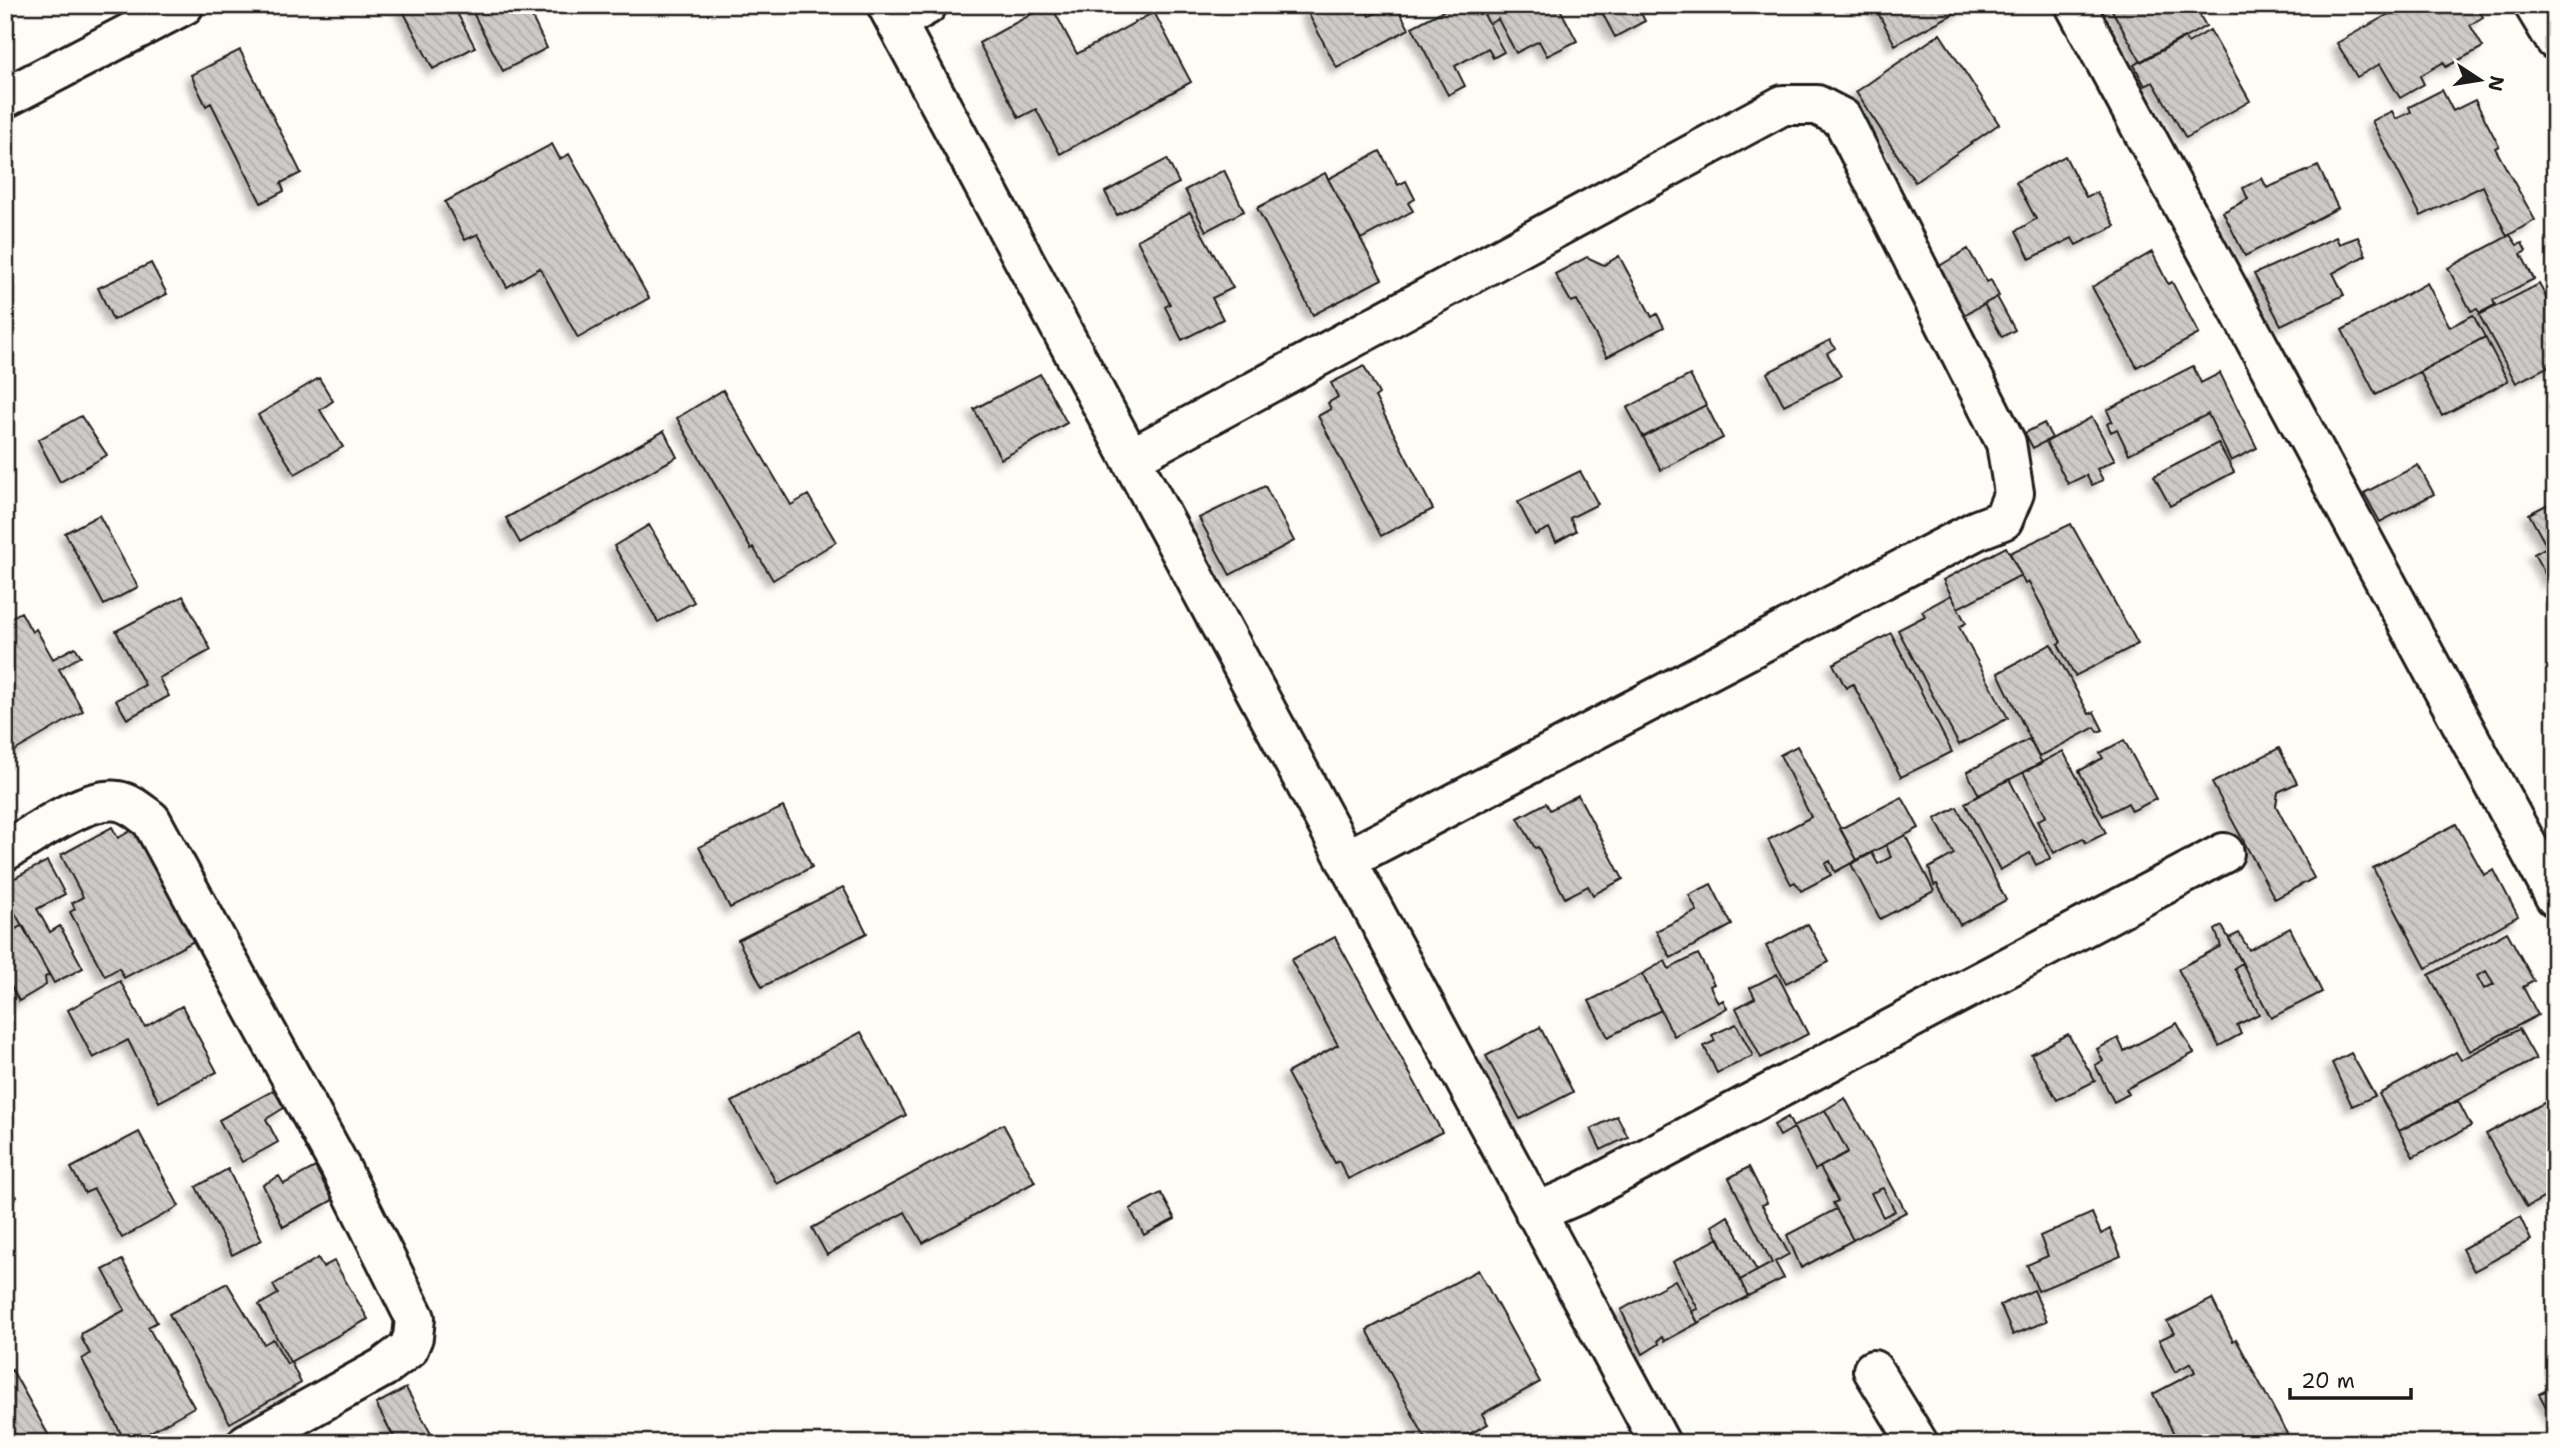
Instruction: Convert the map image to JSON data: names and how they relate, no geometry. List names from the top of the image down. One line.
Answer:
{"scale_bar":"20 m","north":"right"}
